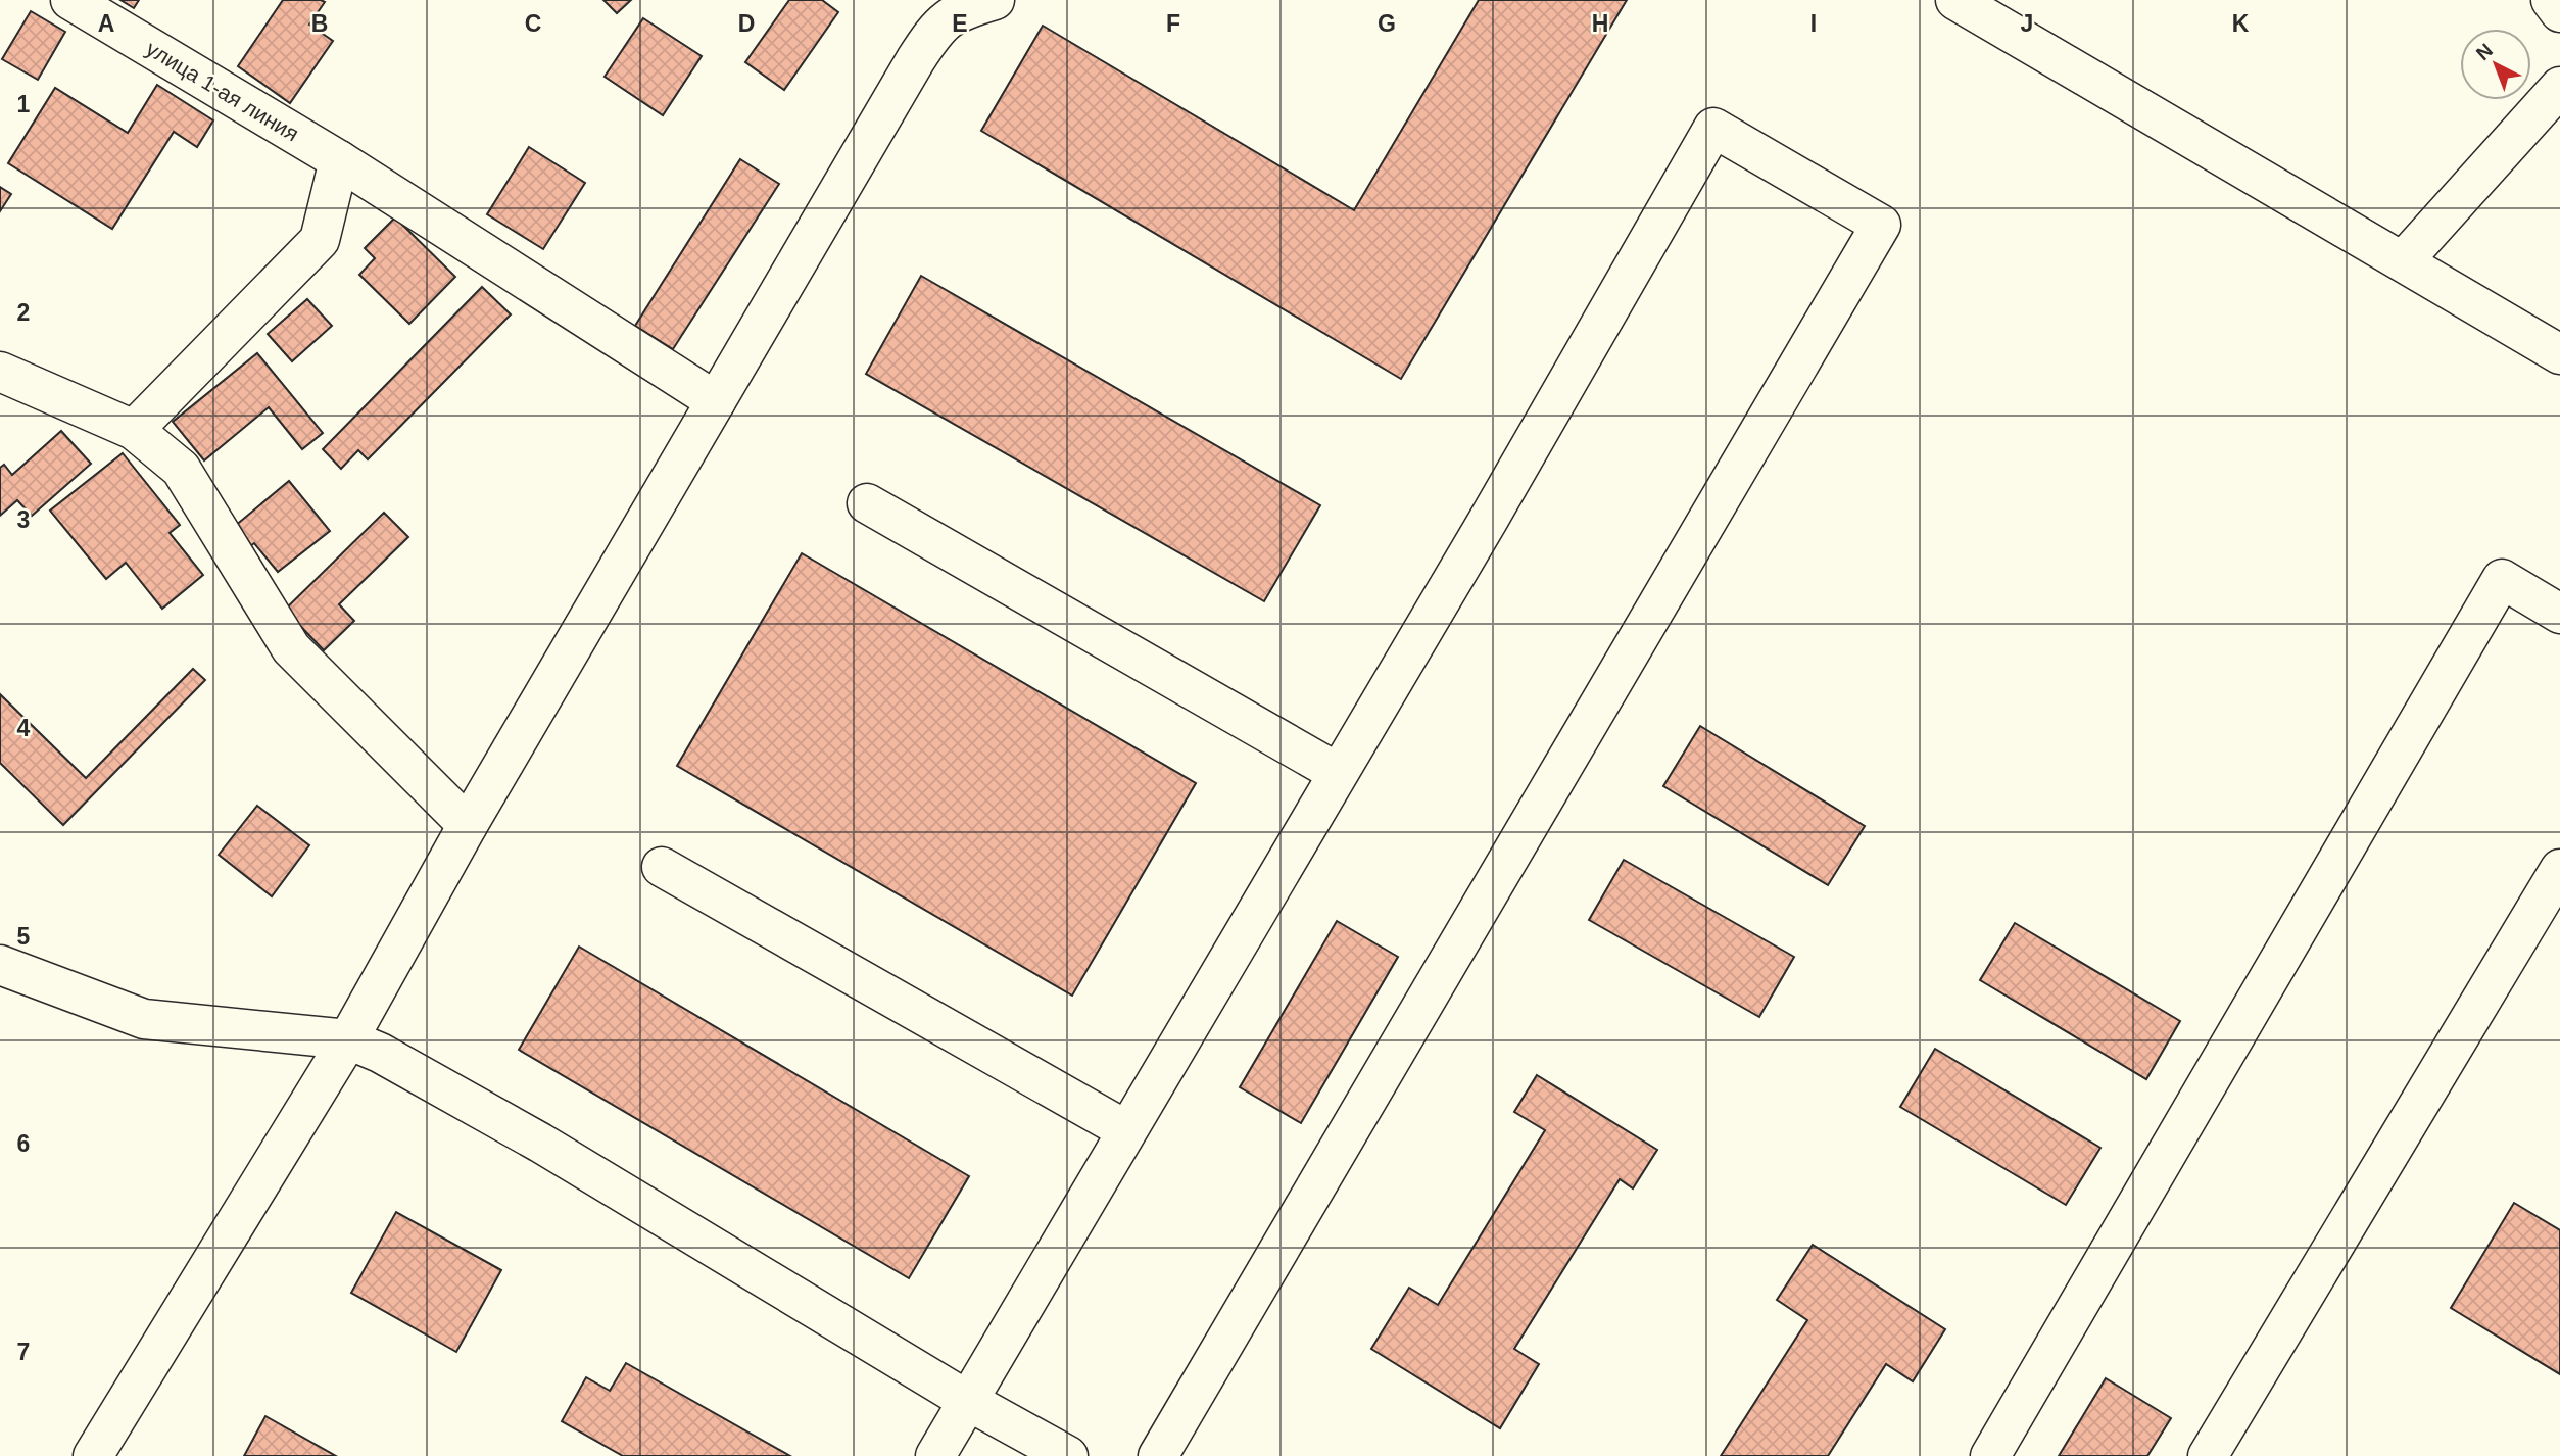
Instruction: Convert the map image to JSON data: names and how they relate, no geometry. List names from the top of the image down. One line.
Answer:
{"streets":{"street":["улица 1-ая линия"]},"north":"top left","grid":{"columns":["A","B","C","D","E","F","G","H","I","J","K"],"rows":["1","2","3","4","5","6","7"]}}
